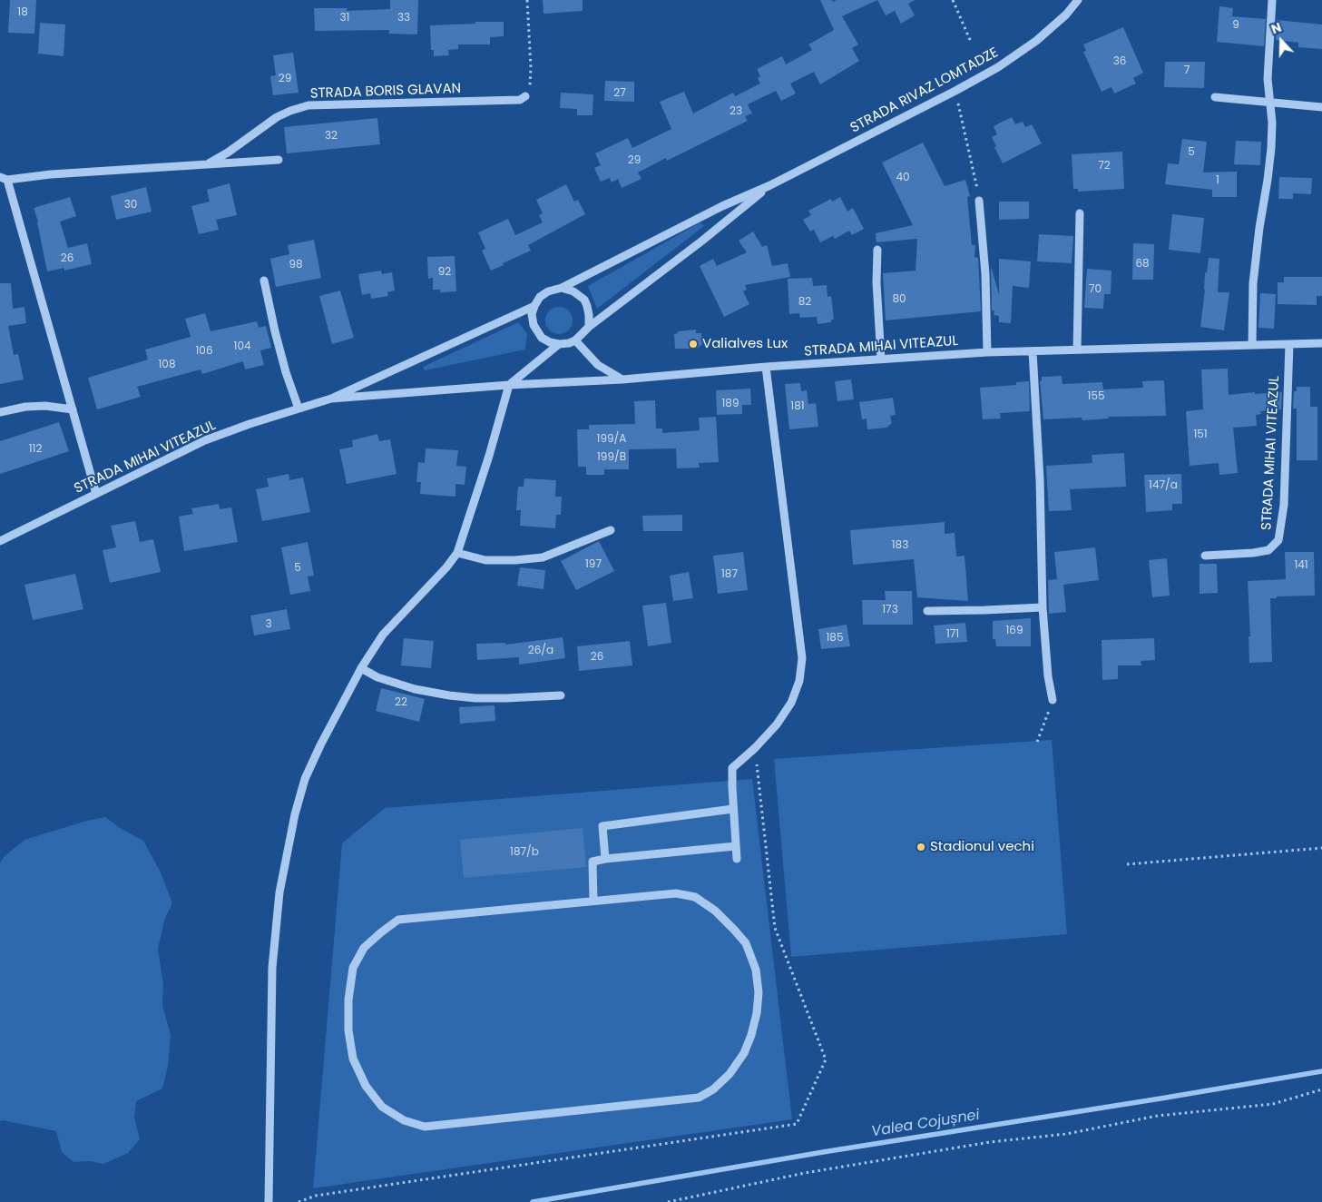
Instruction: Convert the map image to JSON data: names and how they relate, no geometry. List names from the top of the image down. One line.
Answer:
{"streets":{"street":["STRADA RIVAZ LOMTADZE","STRADA BORIS GLAVAN","STRADA MIHAI VITEAZUL"]},"crossings":[["STRADA RIVAZ LOMTADZE","STRADA MIHAI VITEAZUL"]],"water":["Valea Cojușnei"],"places":["Valialves Lux","Stadionul vechi"],"house_numbers":["18","31","33","9","36","7","29","27","23","32","5","29","72","40","1","30","26","68","98","92","70","80","82","104","106","108","155","189","181","151","199/A","112","199/B","147/a","183","197","141","5","187","173","3","169","171","185","26/a","26","22","187/b"],"north":"top"}
